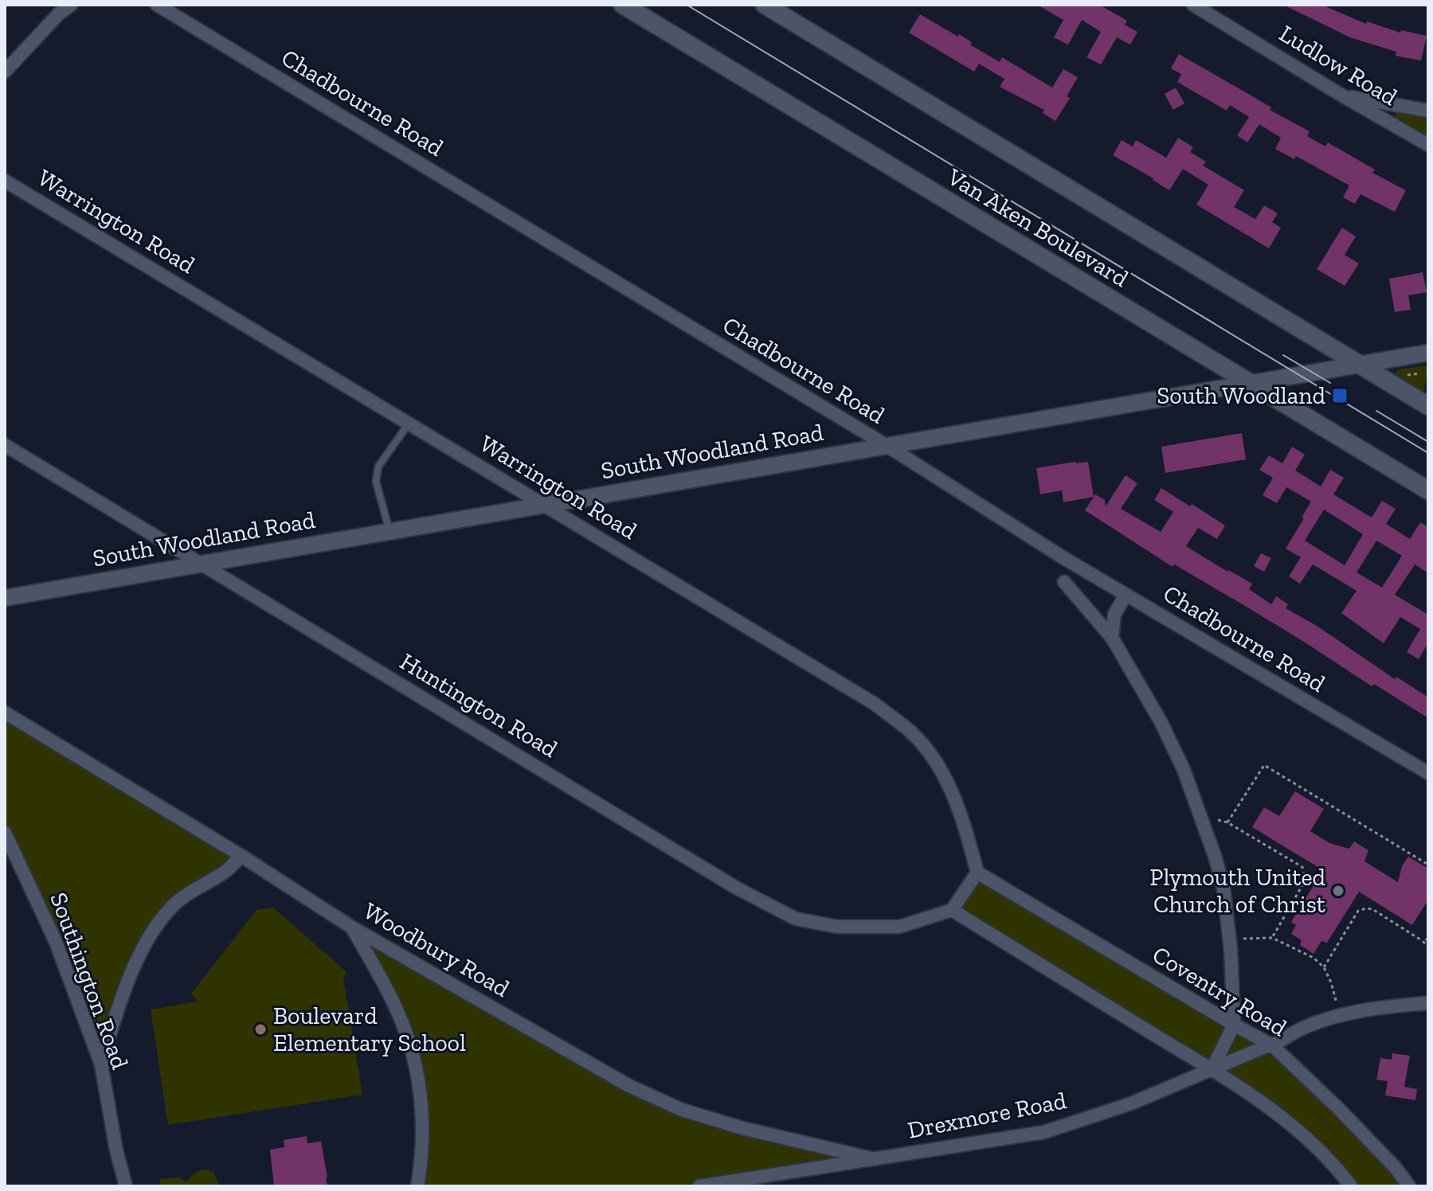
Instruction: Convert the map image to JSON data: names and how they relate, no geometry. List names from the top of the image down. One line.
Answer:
{"streets":{"main road":["Van Aken Boulevard"],"street":["Ludlow Road","Chadbourne Road","Warrington Road","South Woodland Road","Huntington Road","Woodbury Road","Southington Road","Coventry Road","Drexmore Road"]},"crossings":[["Chadbourne Road","South Woodland Road"],["Warrington Road","South Woodland Road"],["Warrington Road","Coventry Road"],["Van Aken Boulevard","South Woodland Road"],["South Woodland Road","Huntington Road"],["Woodbury Road","Drexmore Road"],["Coventry Road","Drexmore Road"]],"places":{"transit":["South Woodland"],"other":["Plymouth United Church of Christ","Boulevard Elementary School"]}}
